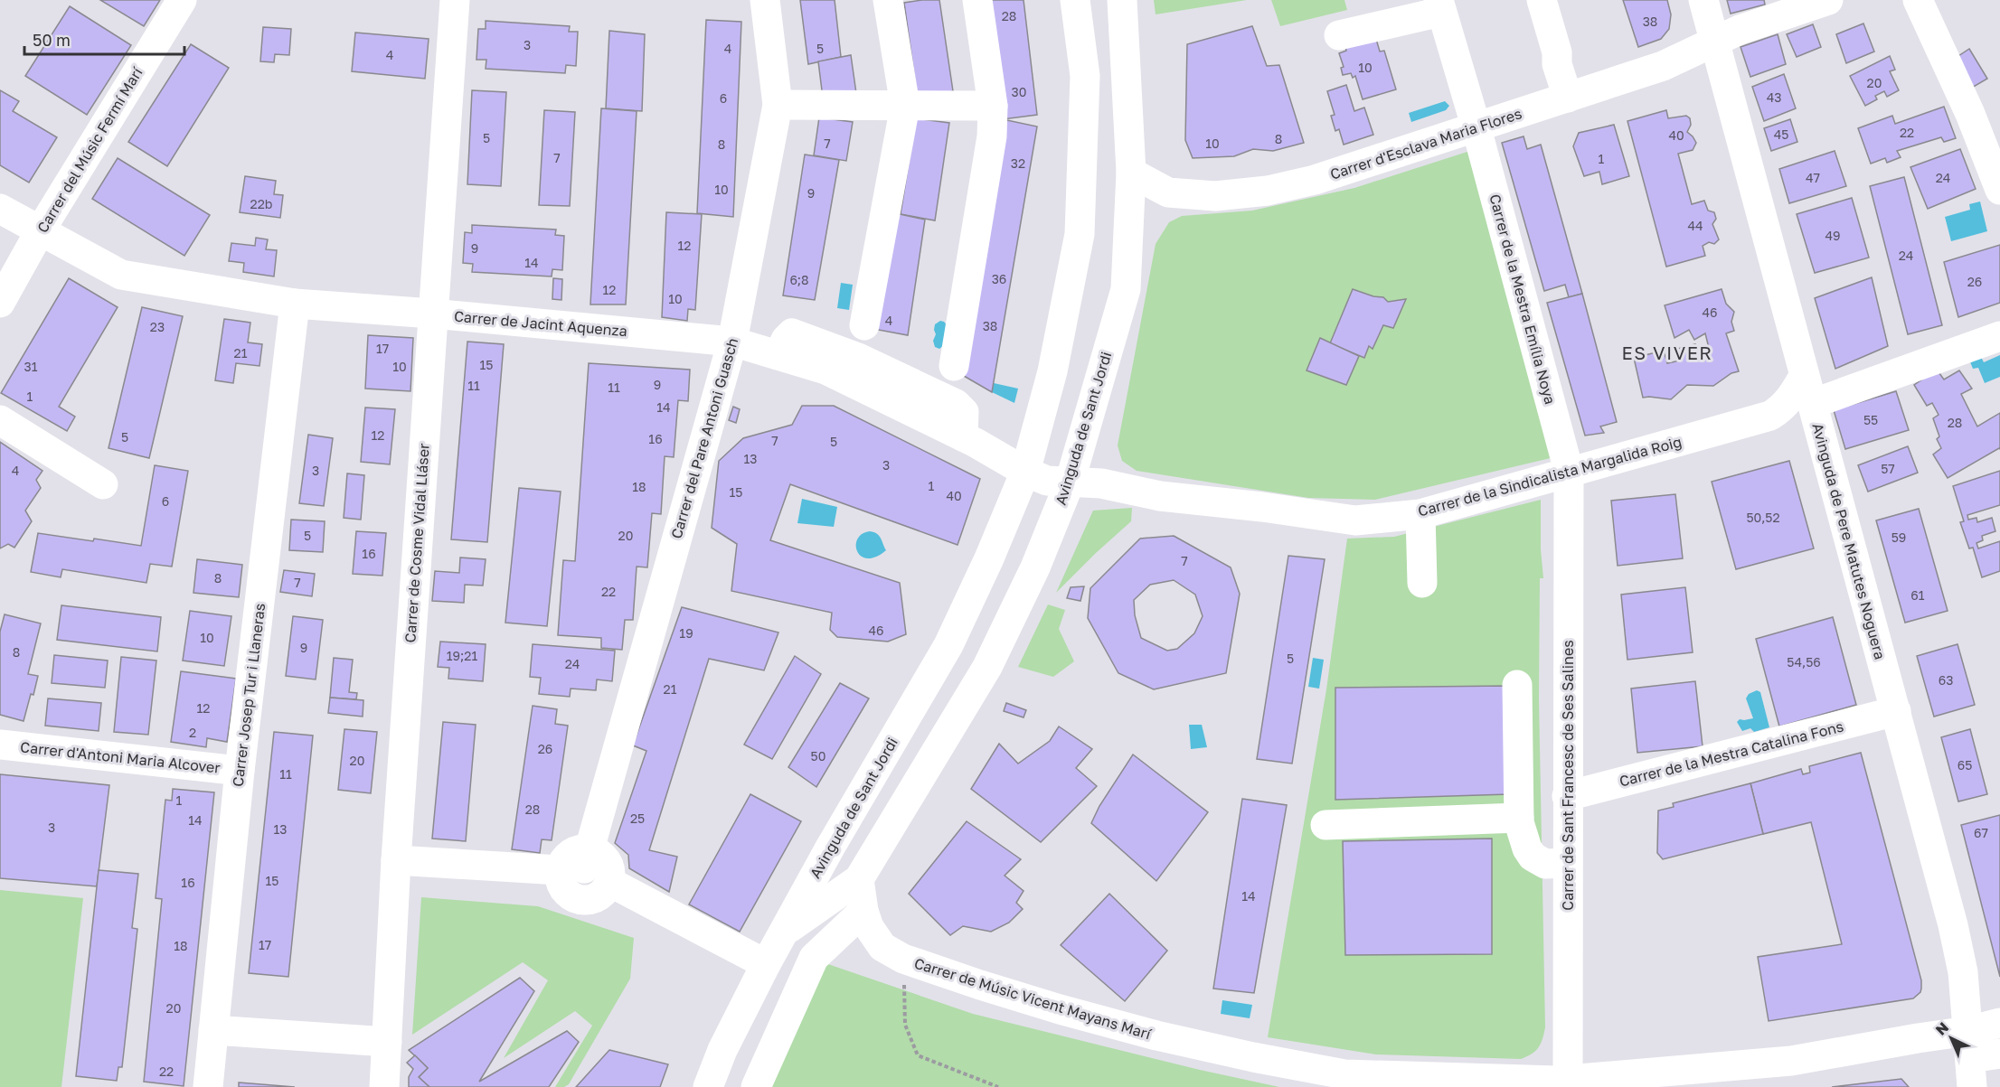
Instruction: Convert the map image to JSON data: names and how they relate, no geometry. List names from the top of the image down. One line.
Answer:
{"streets":{"street":["Carrer d'Esclava Maria Flores","Carrer del Músic Fermí Marí","Carrer de la Mestra Emília Noya","Carrer de Jacint Aquenza","Avinguda de Sant Jordi","Carrer del Pare Antoni Guasch","Carrer de la Sindicalista Margalida Roig","Avinguda de Pere Matutes Noguera","Carrer de Cosme Vidal Lláser","Carrer Josep Tur i Llaneras","Carrer de la Mestra Catalina Fons","Carrer d'Antoni Maria Alcover","Carrer de Sant Francesc de Ses Salines","Carrer de Músic Vicent Mayans Marí"]},"crossings":[["Carrer d'Esclava Maria Flores","Carrer de la Mestra Emília Noya"],["Carrer d'Esclava Maria Flores","Avinguda de Sant Jordi"],["Carrer d'Esclava Maria Flores","Avinguda de Pere Matutes Noguera"],["Carrer del Músic Fermí Marí","Carrer de Jacint Aquenza"],["Carrer de la Mestra Emília Noya","Carrer de la Sindicalista Margalida Roig"],["Carrer de la Mestra Emília Noya","Carrer de Sant Francesc de Ses Salines"],["Carrer de Jacint Aquenza","Avinguda de Sant Jordi"],["Carrer de Jacint Aquenza","Carrer del Pare Antoni Guasch"],["Carrer de Jacint Aquenza","Carrer de la Sindicalista Margalida Roig"],["Carrer de Jacint Aquenza","Carrer de Cosme Vidal Lláser"],["Carrer de Jacint Aquenza","Carrer Josep Tur i Llaneras"],["Avinguda de Sant Jordi","Carrer de la Sindicalista Margalida Roig"],["Avinguda de Sant Jordi","Carrer de Músic Vicent Mayans Marí"],["Carrer de la Sindicalista Margalida Roig","Avinguda de Pere Matutes Noguera"],["Carrer de la Sindicalista Margalida Roig","Carrer de Sant Francesc de Ses Salines"],["Avinguda de Pere Matutes Noguera","Carrer de la Mestra Catalina Fons"],["Avinguda de Pere Matutes Noguera","Carrer de Músic Vicent Mayans Marí"],["Carrer Josep Tur i Llaneras","Carrer d'Antoni Maria Alcover"],["Carrer de la Mestra Catalina Fons","Carrer de Sant Francesc de Ses Salines"],["Carrer de Sant Francesc de Ses Salines","Carrer de Músic Vicent Mayans Marí"]],"districts":["ES VIVER"],"house_numbers":["28","38","3","4","5","4","10","20","30","43","6","22","45","40","5","8","7","10","8","7","1","32","47","24","10","9","22b","44","49","12","9","24","14","36","6;8","26","12","10","46","4","38","23","17","21","15","31","10","9","11","11","1","14","55","28","12","5","16","7","5","13","3","57","4","3","1","18","15","40","6","50,52","5","20","59","16","7","8","7","22","61","46","19","10","9","8","19;21","5","54,56","24","63","21","12","2","26","50","20","65","11","1","28","25","14","3","13","67","15","16","14","17","18","20","22"],"scale_bar":"50 m","north":"top left"}
